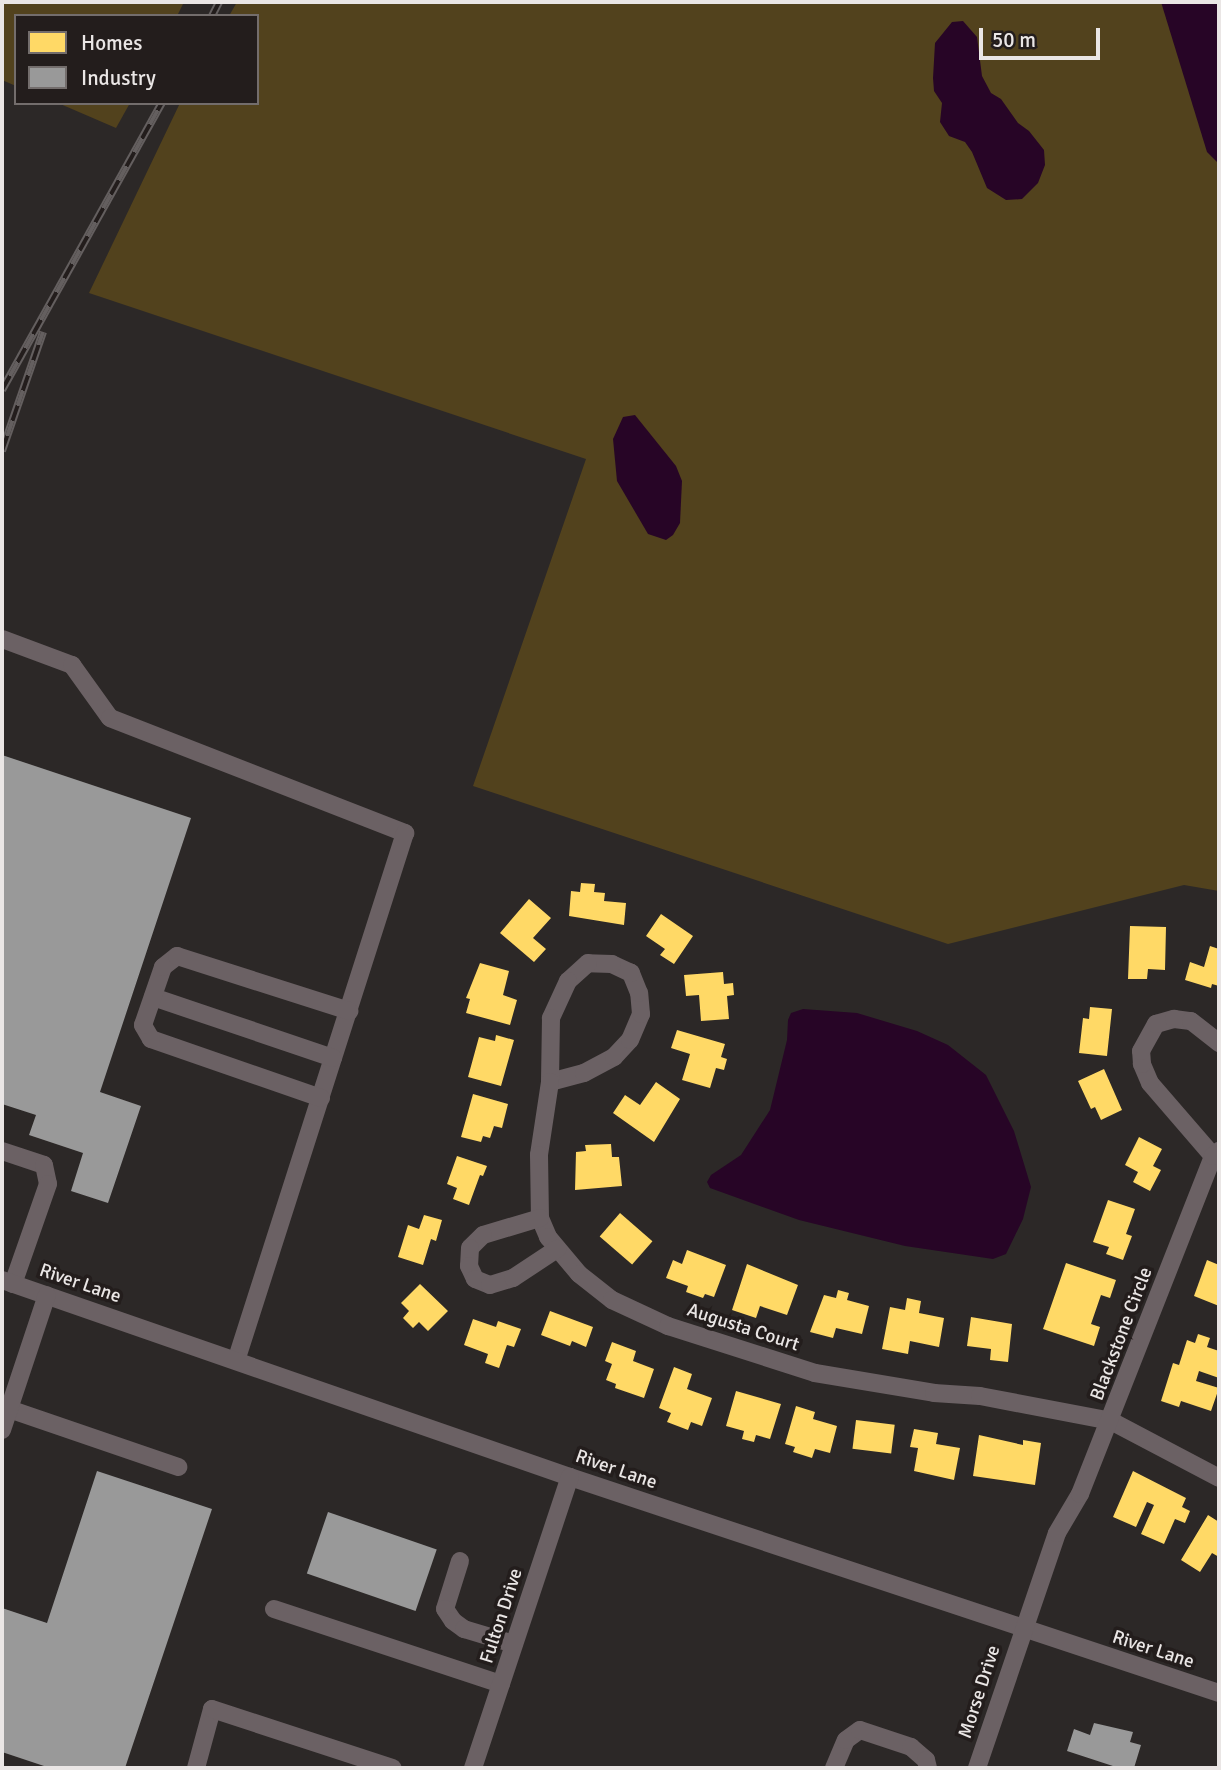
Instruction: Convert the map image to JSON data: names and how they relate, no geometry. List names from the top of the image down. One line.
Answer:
{"streets":{"street":["River Lane","Augusta Court","Blackstone Circle","Fulton Drive","Morse Drive"]},"crossings":[["River Lane","Fulton Drive"],["River Lane","Morse Drive"],["Augusta Court","Blackstone Circle"],["Augusta Court","Morse Drive"],["Blackstone Circle","Morse Drive"]],"legend":["Homes","Industry"],"scale_bar":"50 m"}
